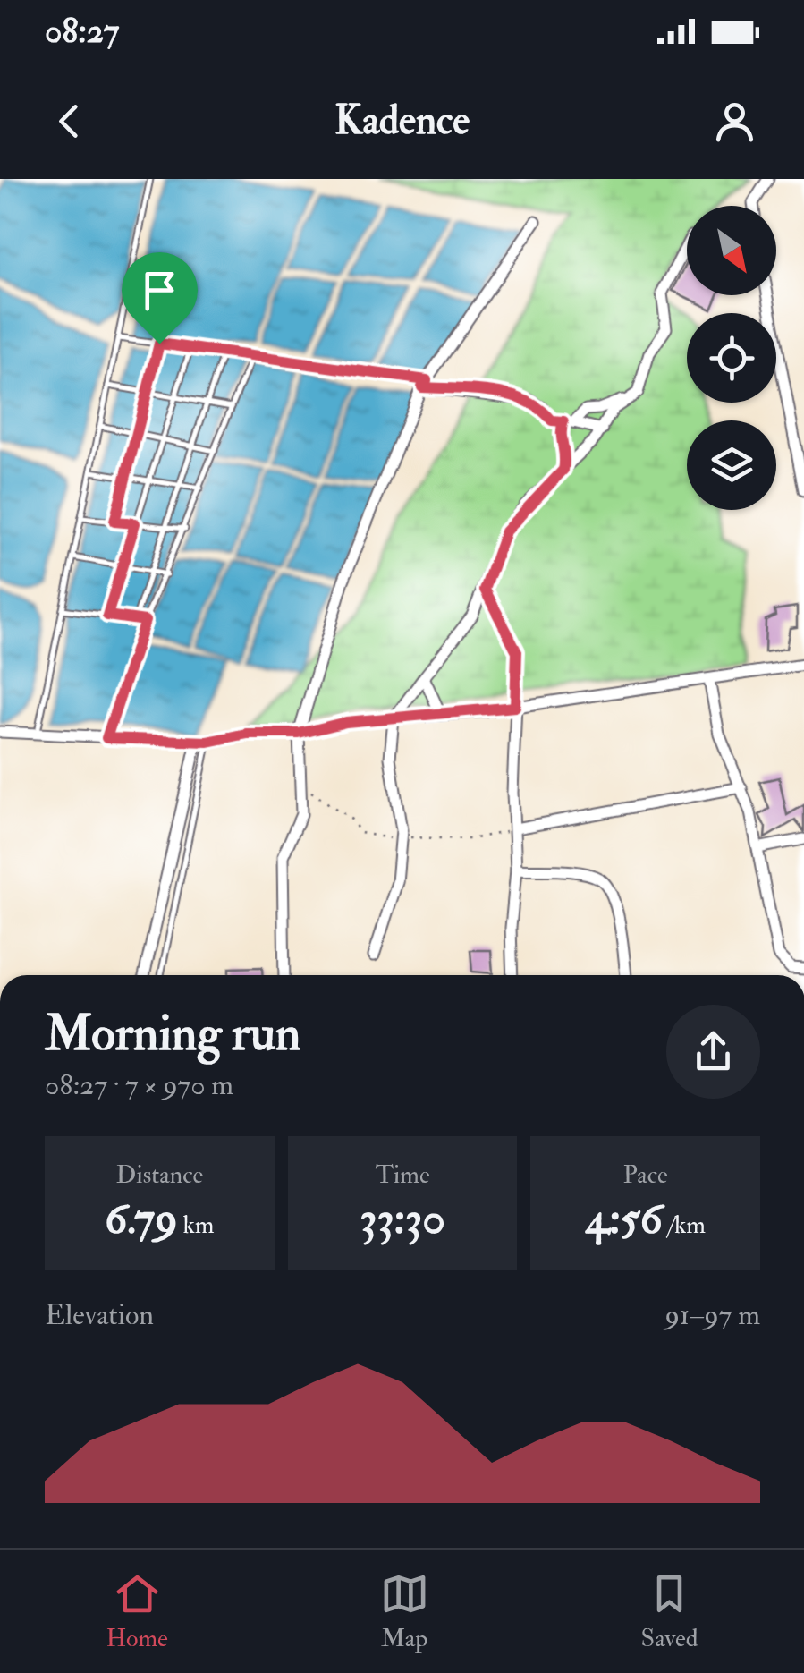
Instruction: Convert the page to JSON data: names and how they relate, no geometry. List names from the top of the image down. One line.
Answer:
{"north":"bottom right","page":{"status":"08:27","header":"Kadence","heading":["Morning run","08:27 · 7 × 970 m"],"stats":[["Distance","6.79 km"],["Time","33:30"],["Pace","4:56 /km"]],"chart":["Elevation","91–97 m"],"tabs":["Home","Map","Saved"]}}
